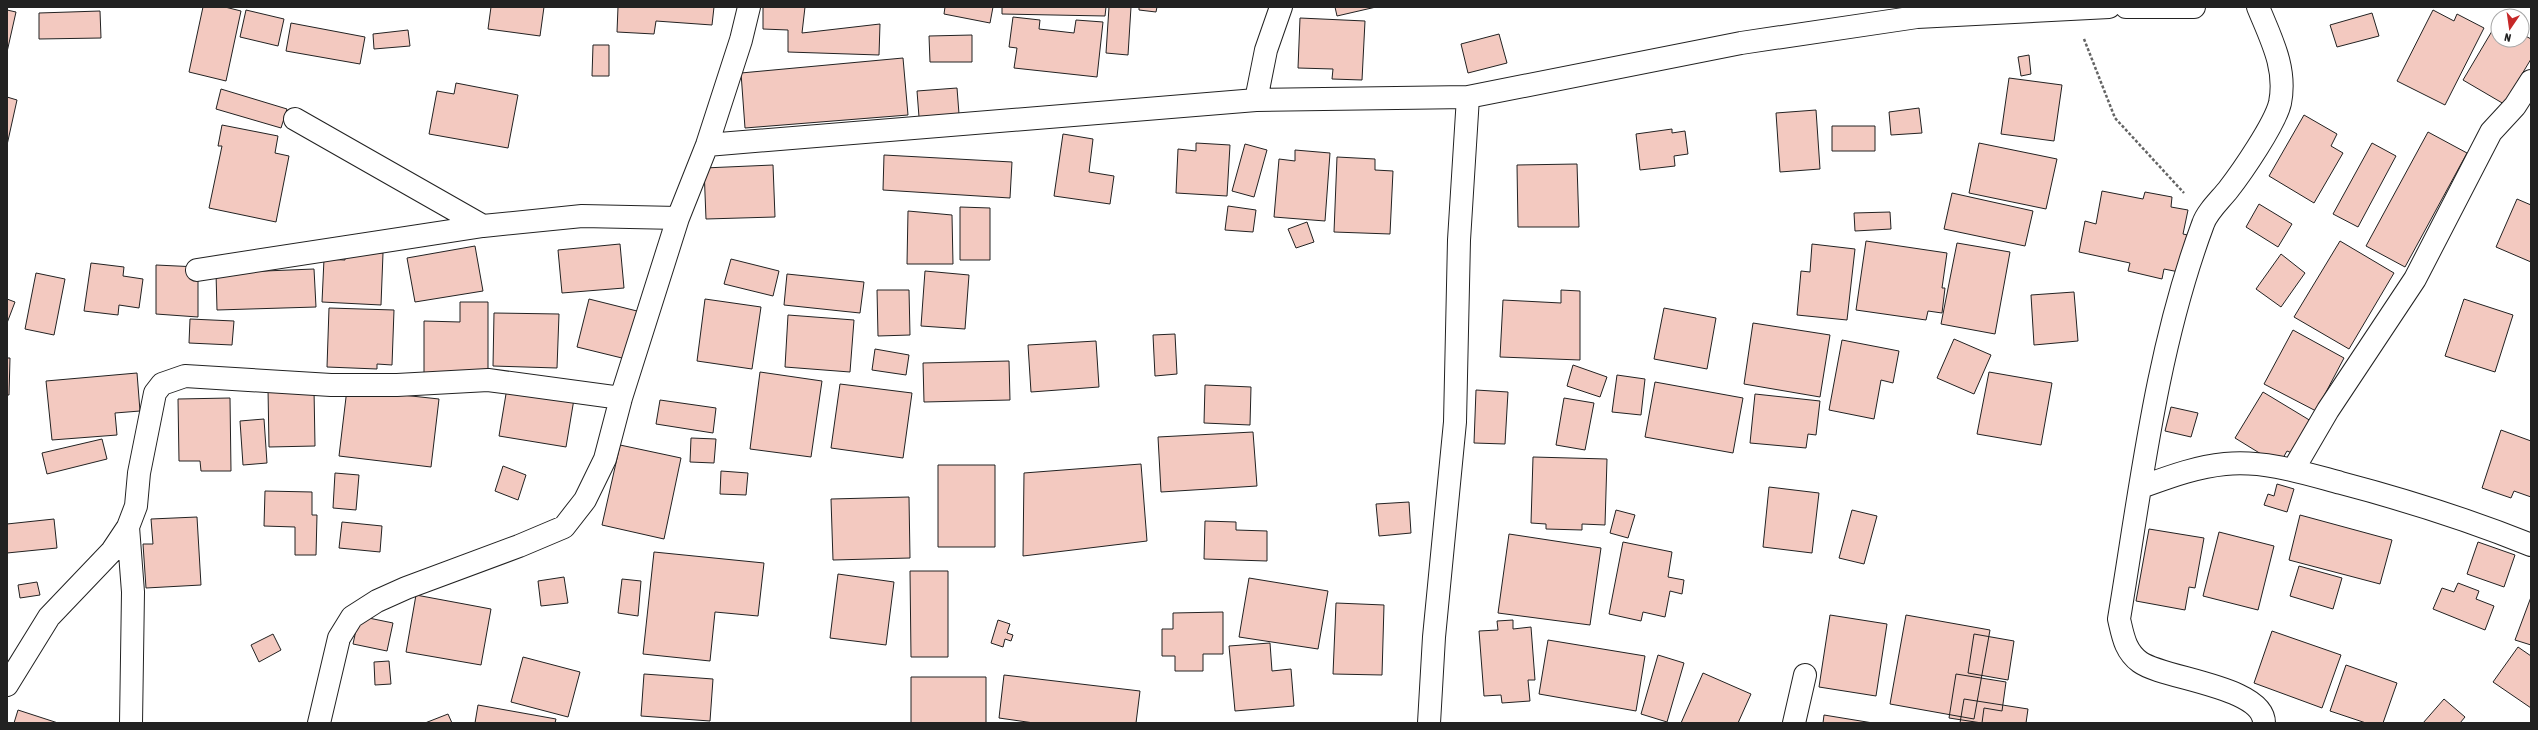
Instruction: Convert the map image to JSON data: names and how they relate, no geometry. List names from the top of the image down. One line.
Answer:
{"north":"bottom"}
